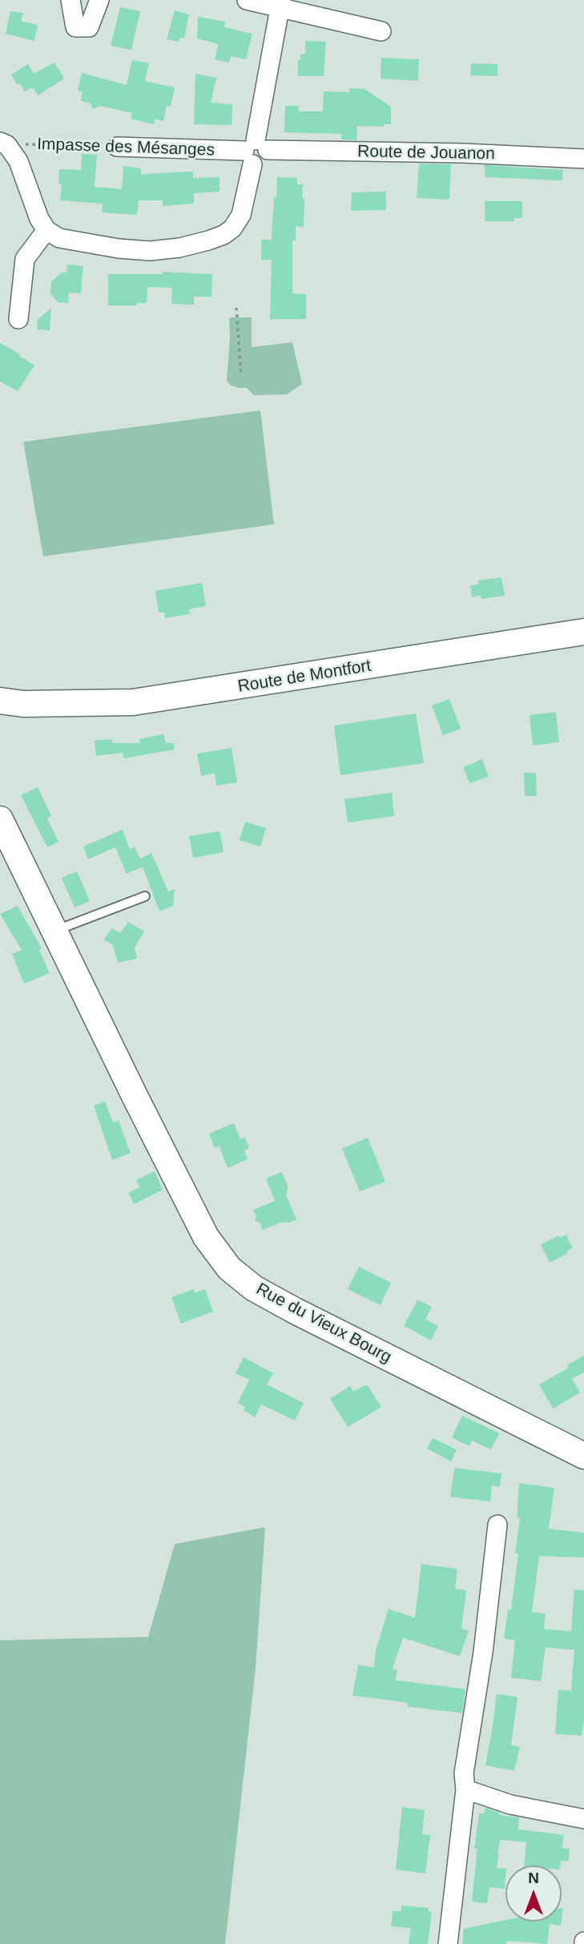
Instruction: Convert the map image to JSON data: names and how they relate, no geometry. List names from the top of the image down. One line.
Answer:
{"streets":{"street":["Impasse des Mésanges","Route de Jouanon","Route de Montfort","Rue du Vieux Bourg"]},"crossings":[["Impasse des Mésanges","Route de Jouanon"]],"north":"top"}
